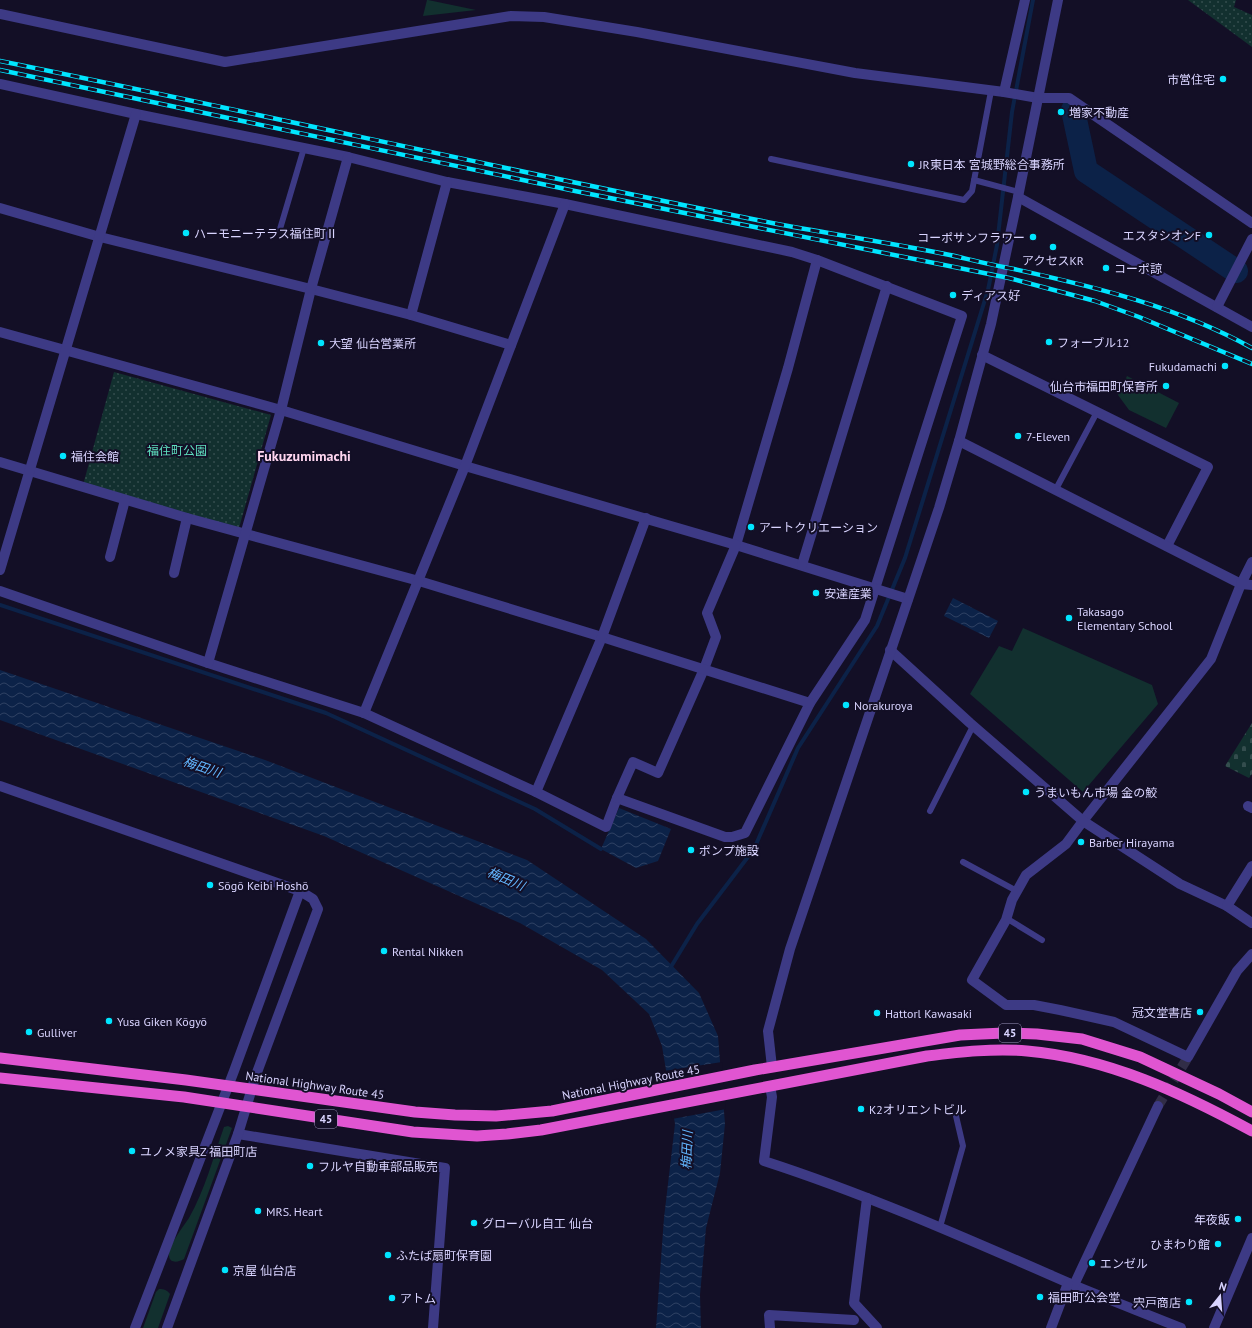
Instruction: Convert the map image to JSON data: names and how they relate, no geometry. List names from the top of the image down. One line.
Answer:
{"streets":{"highway":["45","National Highway Route 45"]},"districts":["Fukuzumimachi"],"water":["梅田川"],"parks":["福住町公園"],"places":["市営住宅","増家不動産","JR東日本 宮城野総合事務所","ハーモニーテラス福住町Ⅱ","エスタシオンF","コーポサンフラワー","アクセスKR","コーポ諒","ディアス好","フォーブル12","大望 仙台営業所","Fukudamachi","仙台市福田町保育所","7-Eleven","福住会館","アートクリエーション","安達産業","Takasago Elementary School","Norakuroya","うまいもん市場 金の鮫","Barber Hirayama","ポンプ施設","Sōgō Keibi Hoshō","Rental Nikken","冠文堂書店","Hattorl Kawasaki","Yusa Giken Kōgyō","Gulliver","K2オリエントビル","ユノメ家具Z 福田町店","フルヤ自動車部品販売","MRS. Heart","年夜飯","グローバル自工 仙台","ひまわり館","ふたば扇町保育園","エンゼル","京屋 仙台店","福田町公会堂","アトム","宍戸商店"],"north":"top"}
